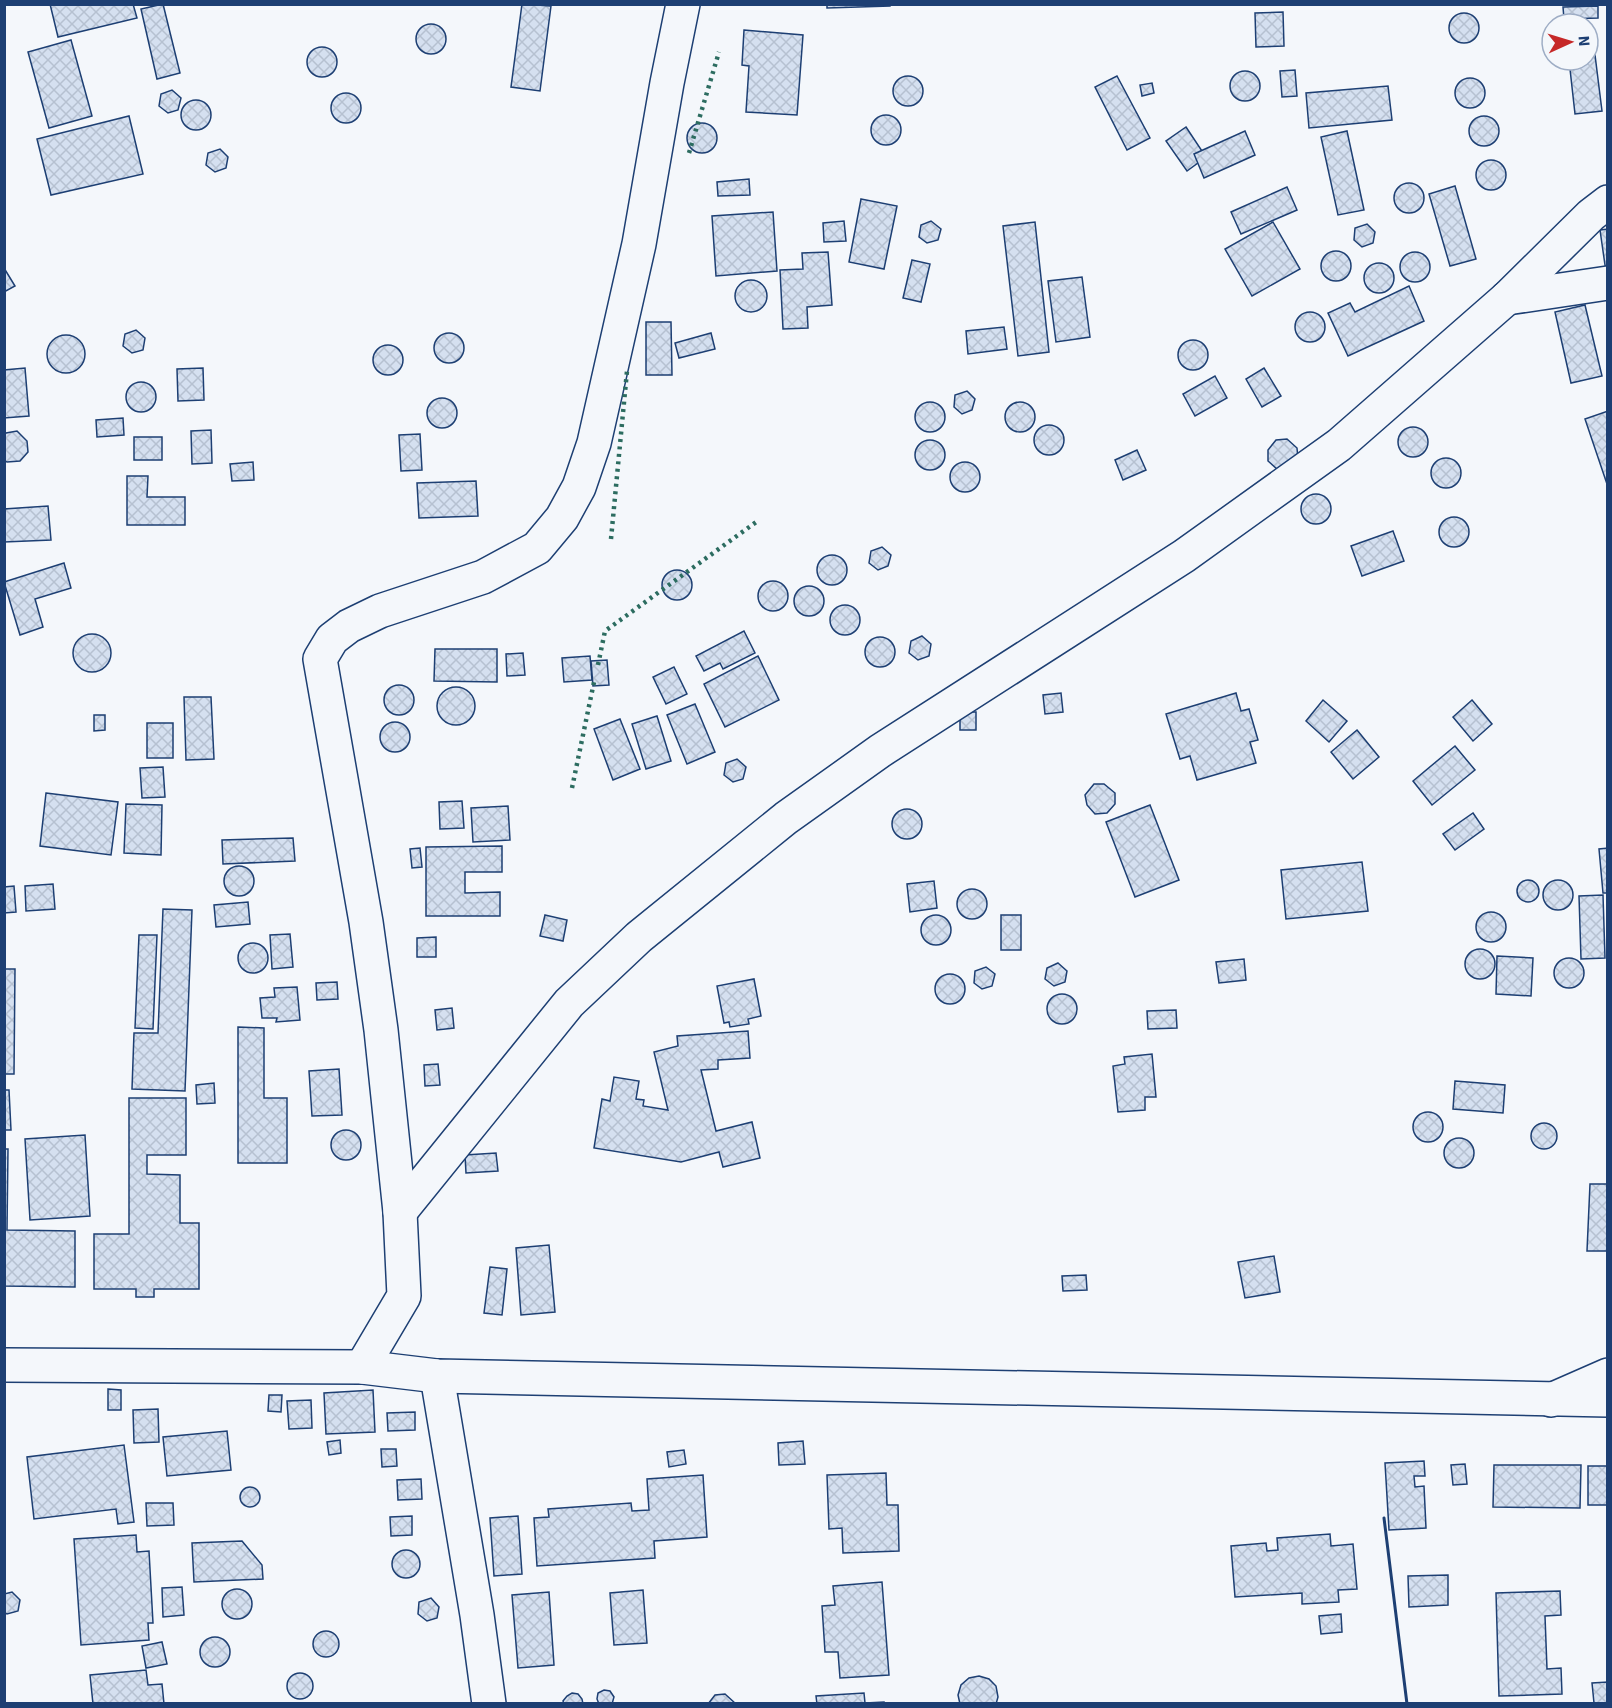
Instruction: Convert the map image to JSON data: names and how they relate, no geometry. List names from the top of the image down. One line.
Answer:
{"north":"right"}
